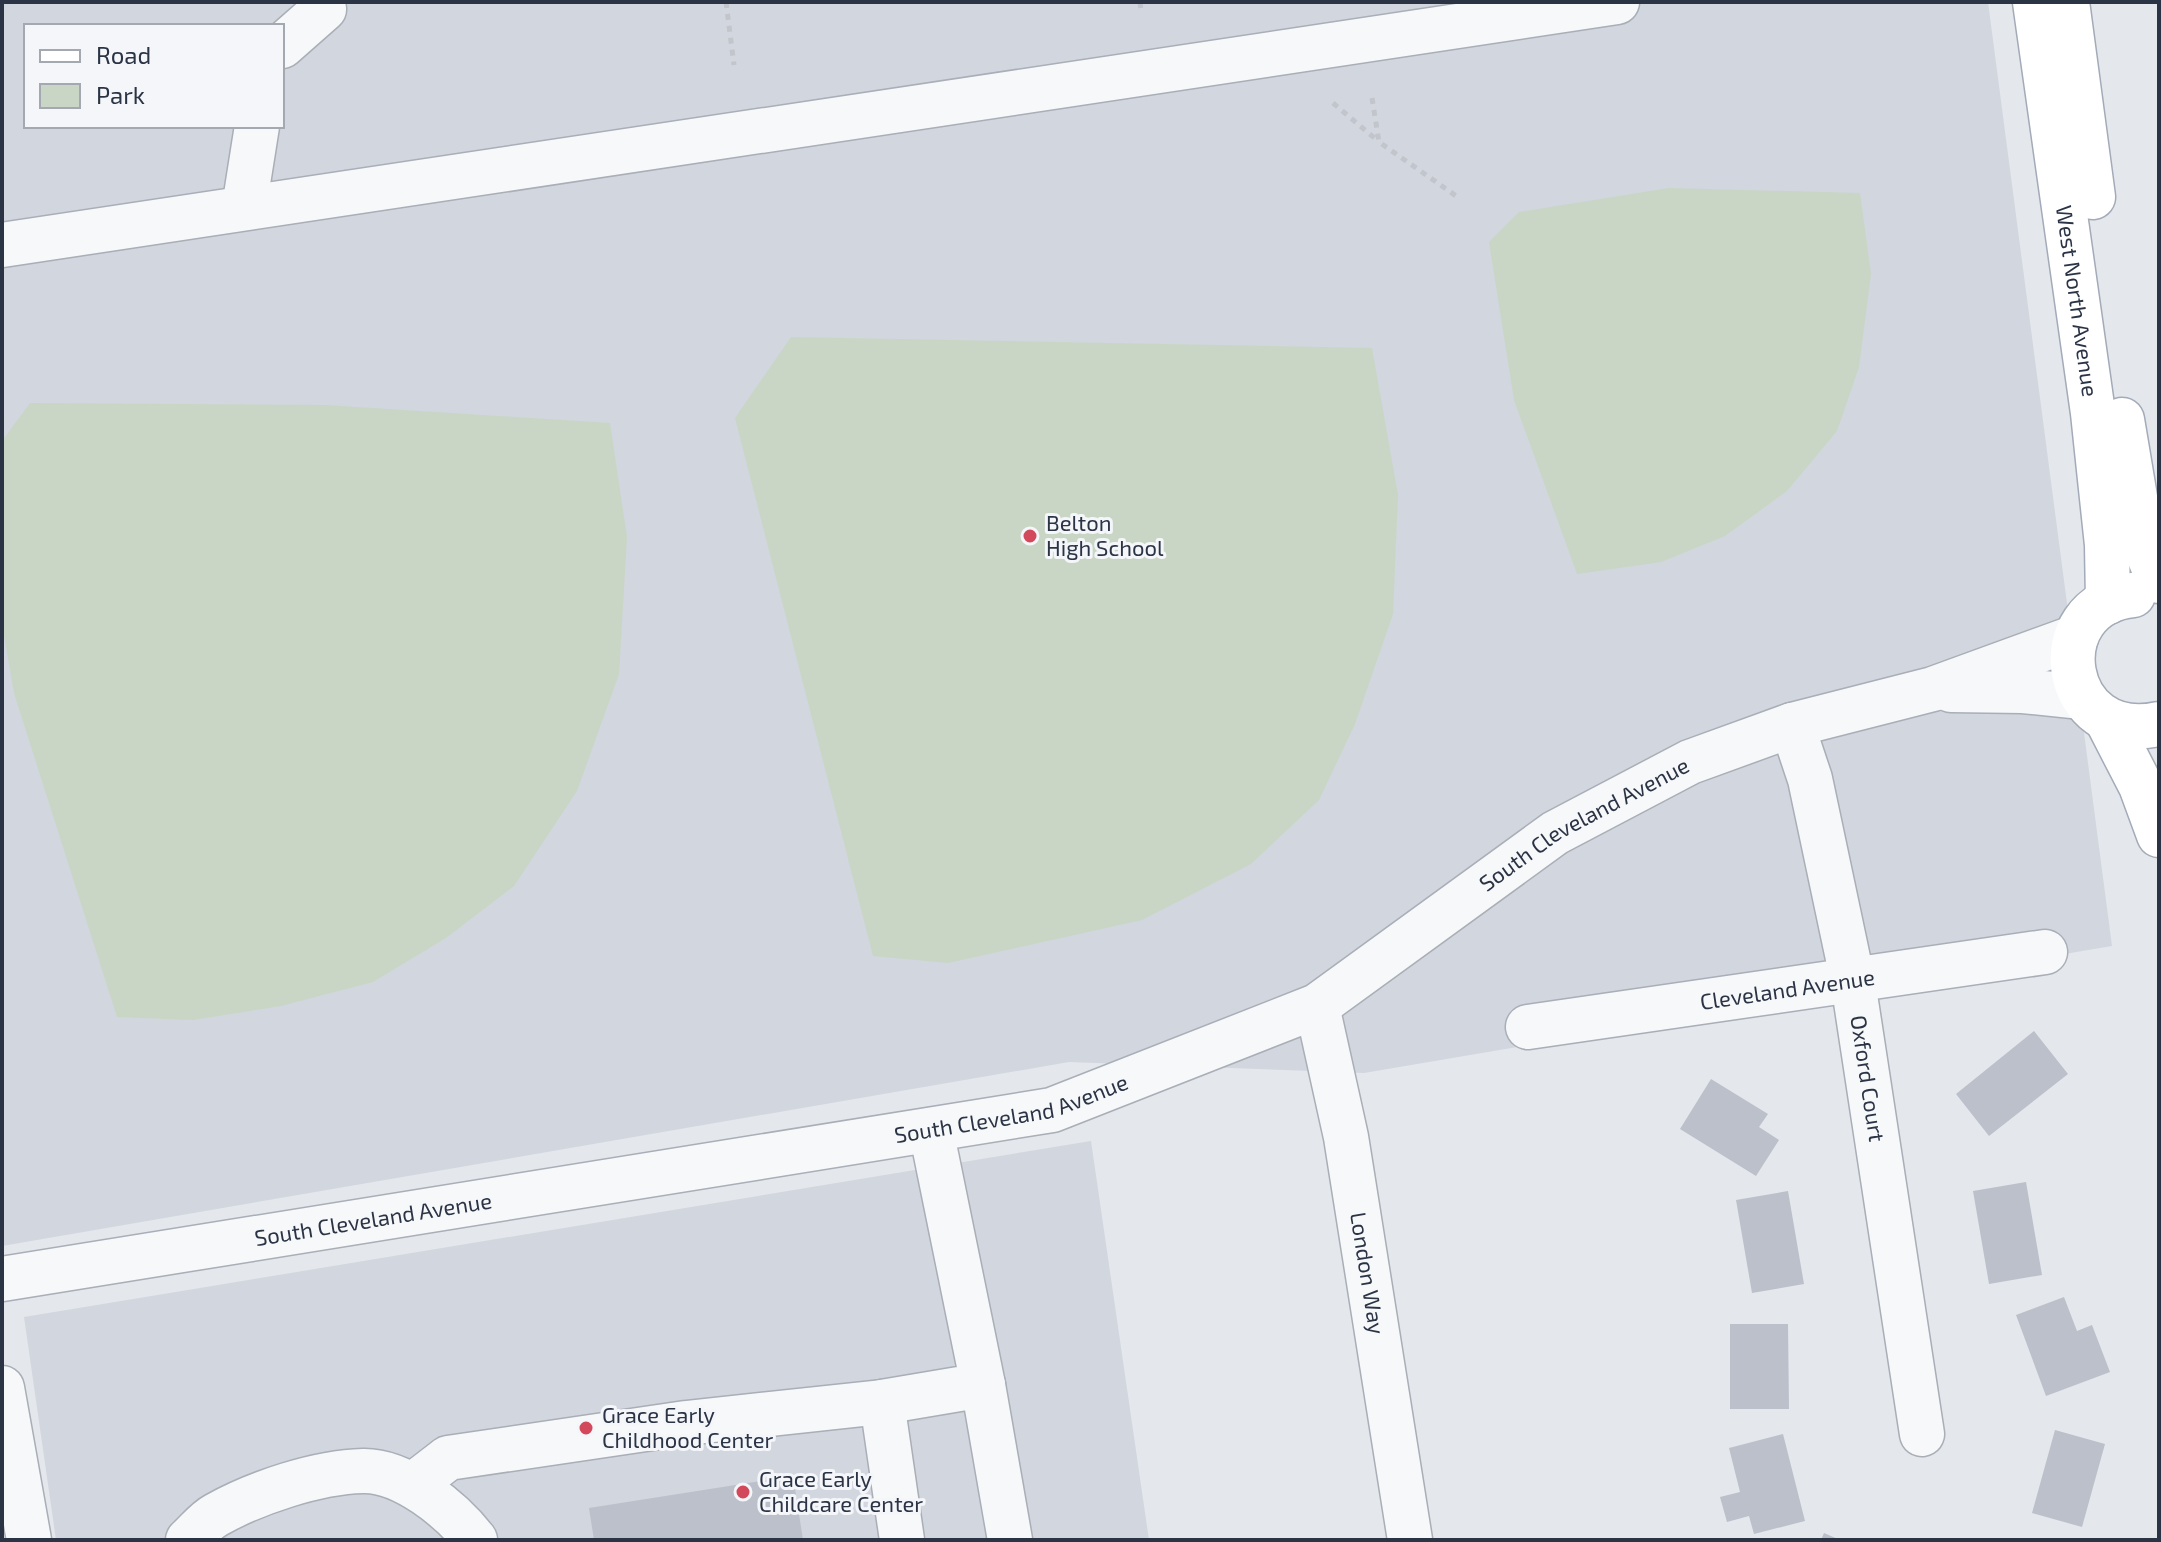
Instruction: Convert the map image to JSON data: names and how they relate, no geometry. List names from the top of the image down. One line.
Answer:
{"streets":{"main road":["West North Avenue"],"street":["South Cleveland Avenue","Cleveland Avenue","Oxford Court","London Way"]},"crossings":[["South Cleveland Avenue","Oxford Court"],["South Cleveland Avenue","London Way"],["Cleveland Avenue","Oxford Court"]],"places":["Belton High School","Grace Early Childhood Center","Grace Early Childcare Center"],"legend":["Road","Park"]}
